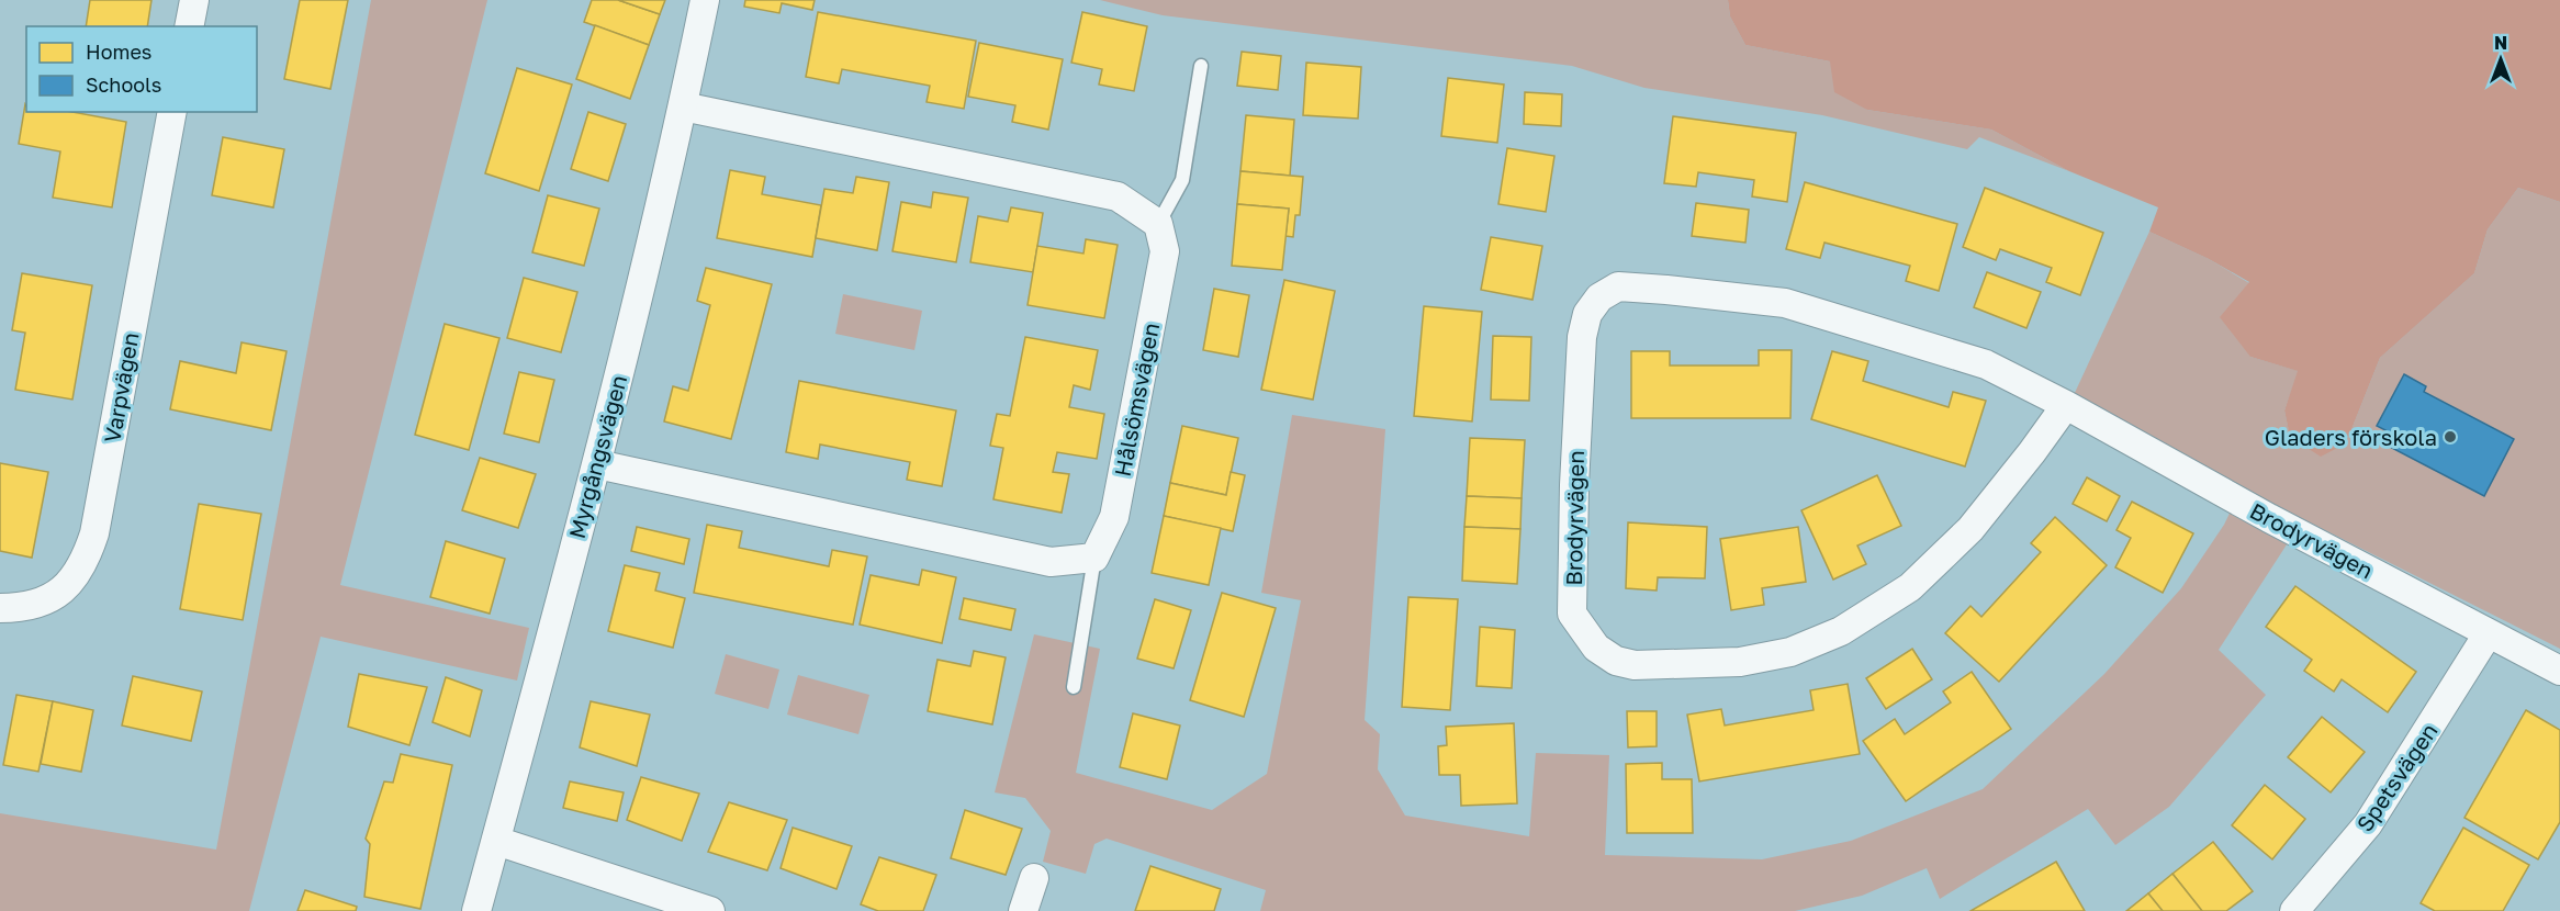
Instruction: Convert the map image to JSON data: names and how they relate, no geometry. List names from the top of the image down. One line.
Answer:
{"streets":{"street":["Varpvägen","Hålsömsvägen","Myrgångsvägen","Brodyrvägen","Spetsvägen"]},"crossings":[["Brodyrvägen","Spetsvägen"]],"places":["Gladers förskola"],"legend":["Homes","Schools"],"north":"top"}
